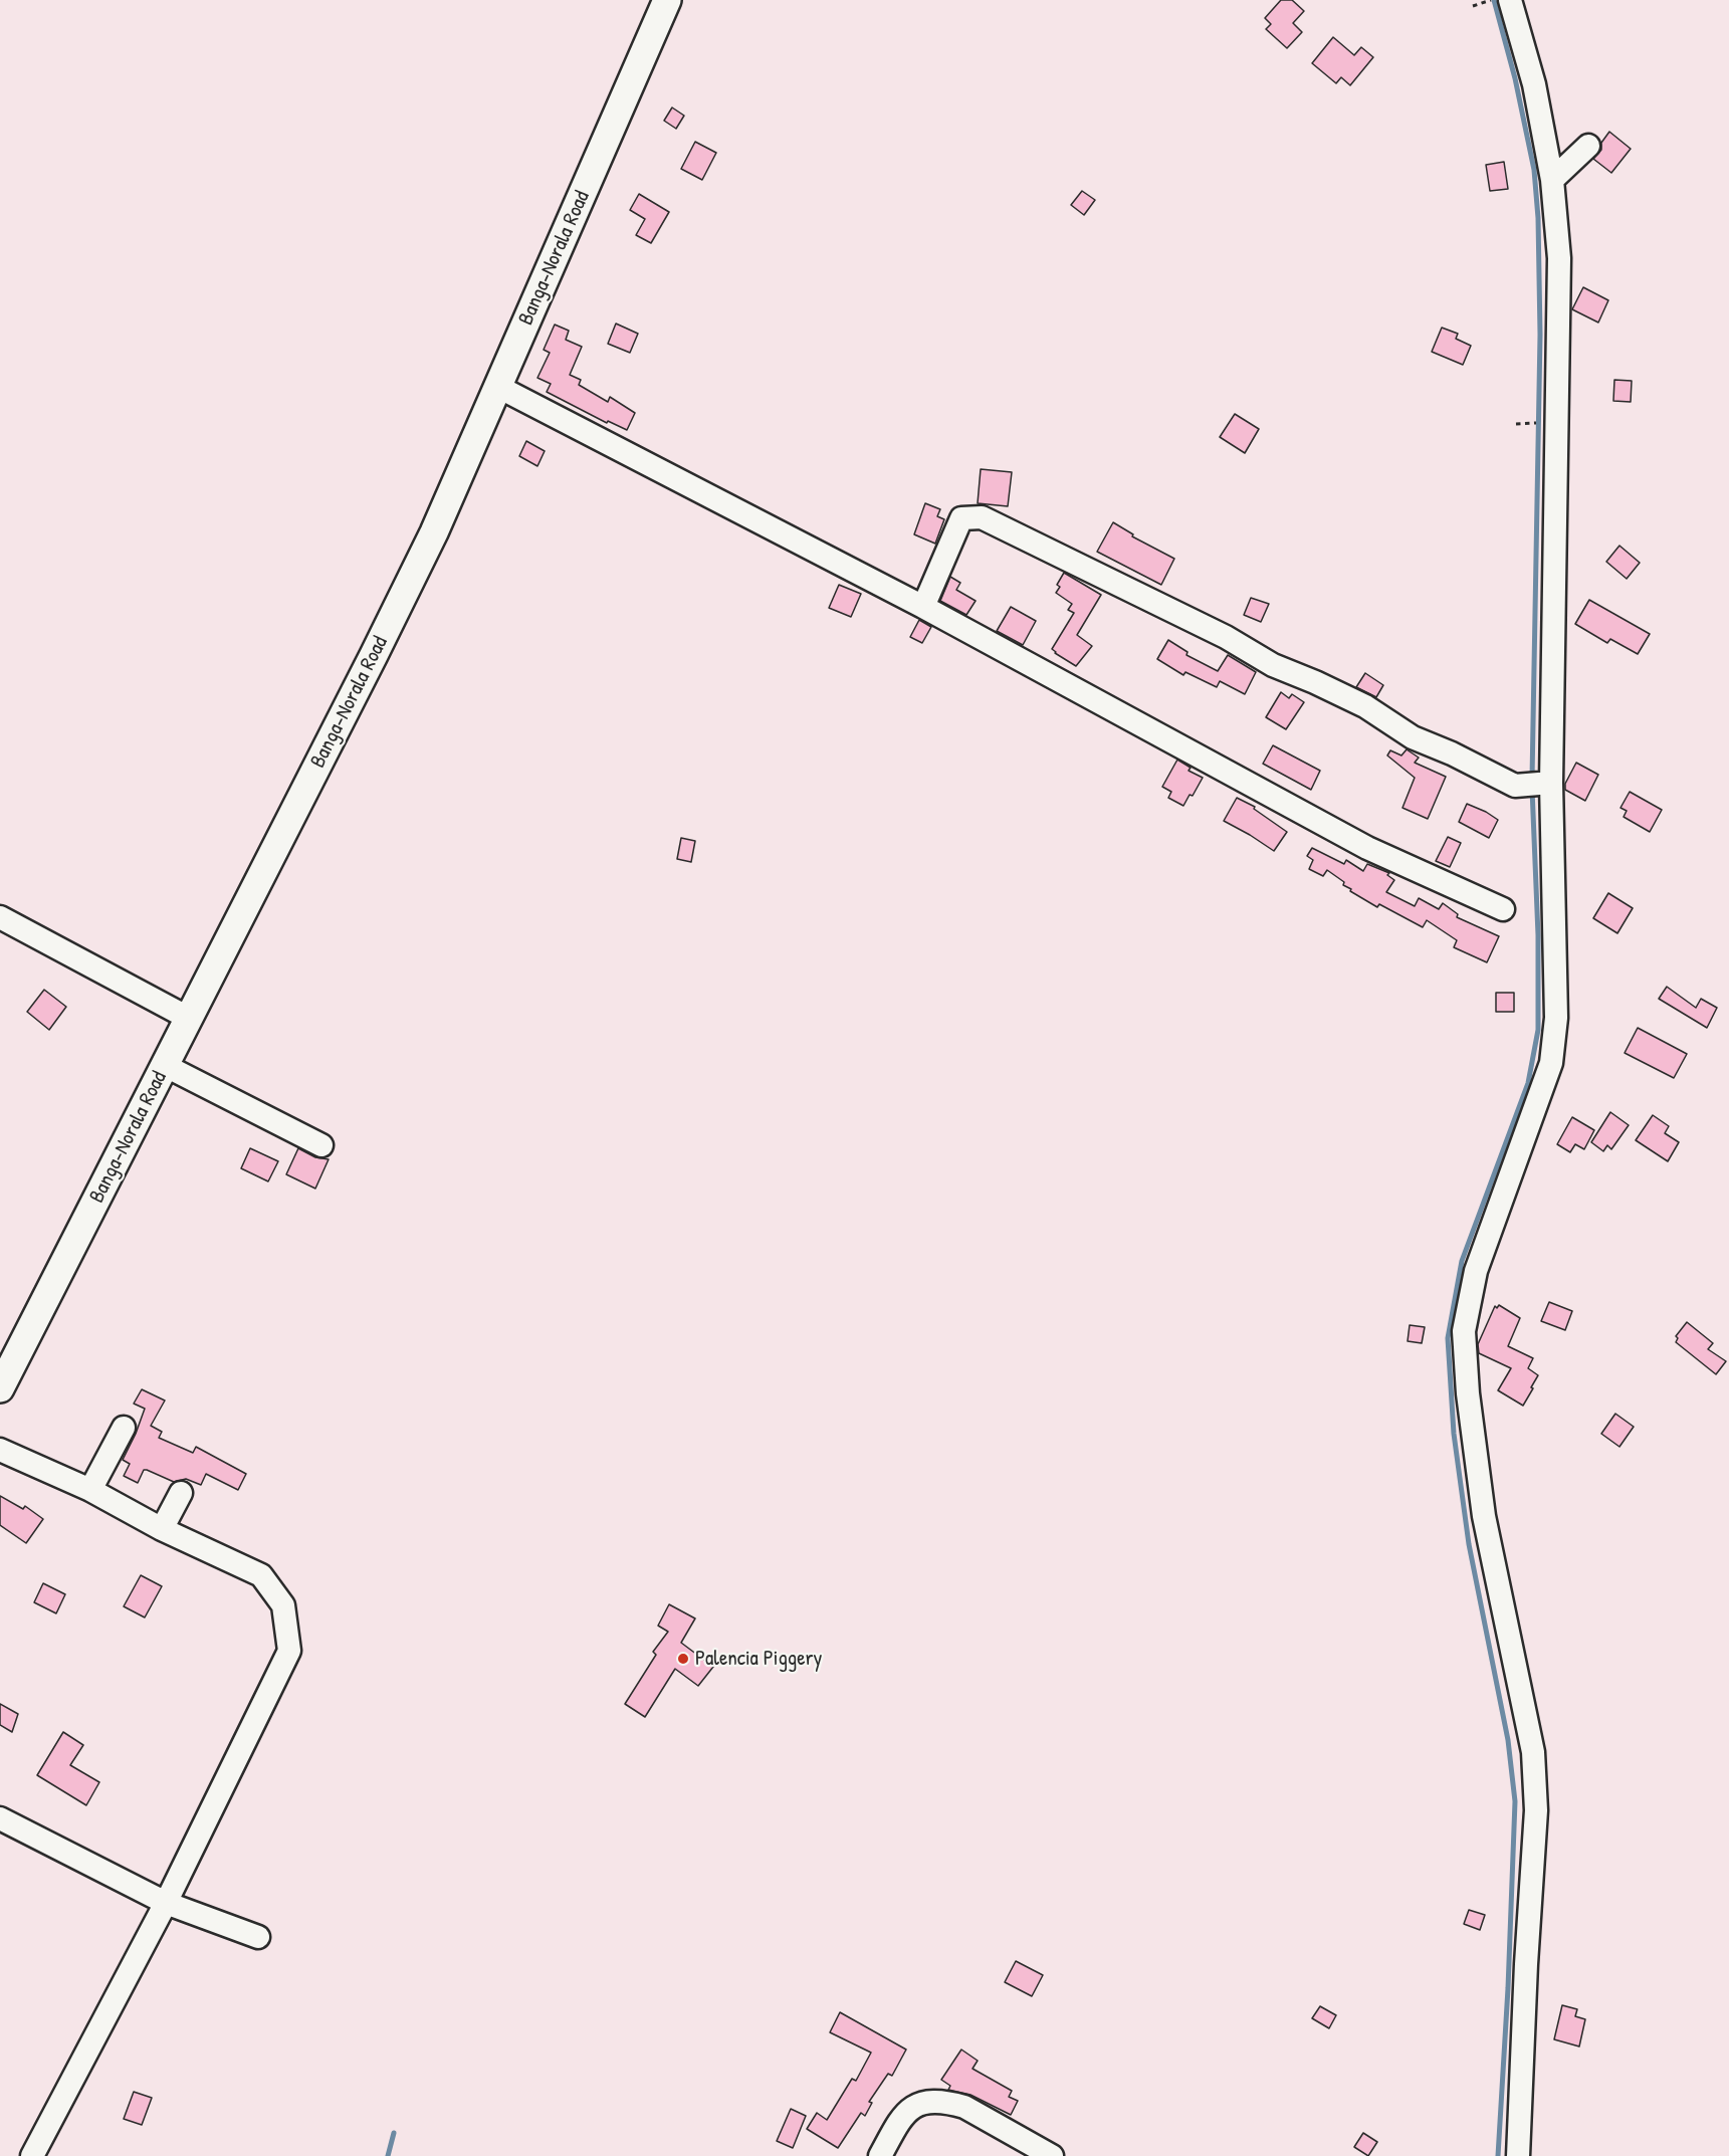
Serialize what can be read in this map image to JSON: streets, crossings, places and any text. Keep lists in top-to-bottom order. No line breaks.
{"streets":{"main road":["Banga-Norala Road"]},"places":["Palencia Piggery"]}
